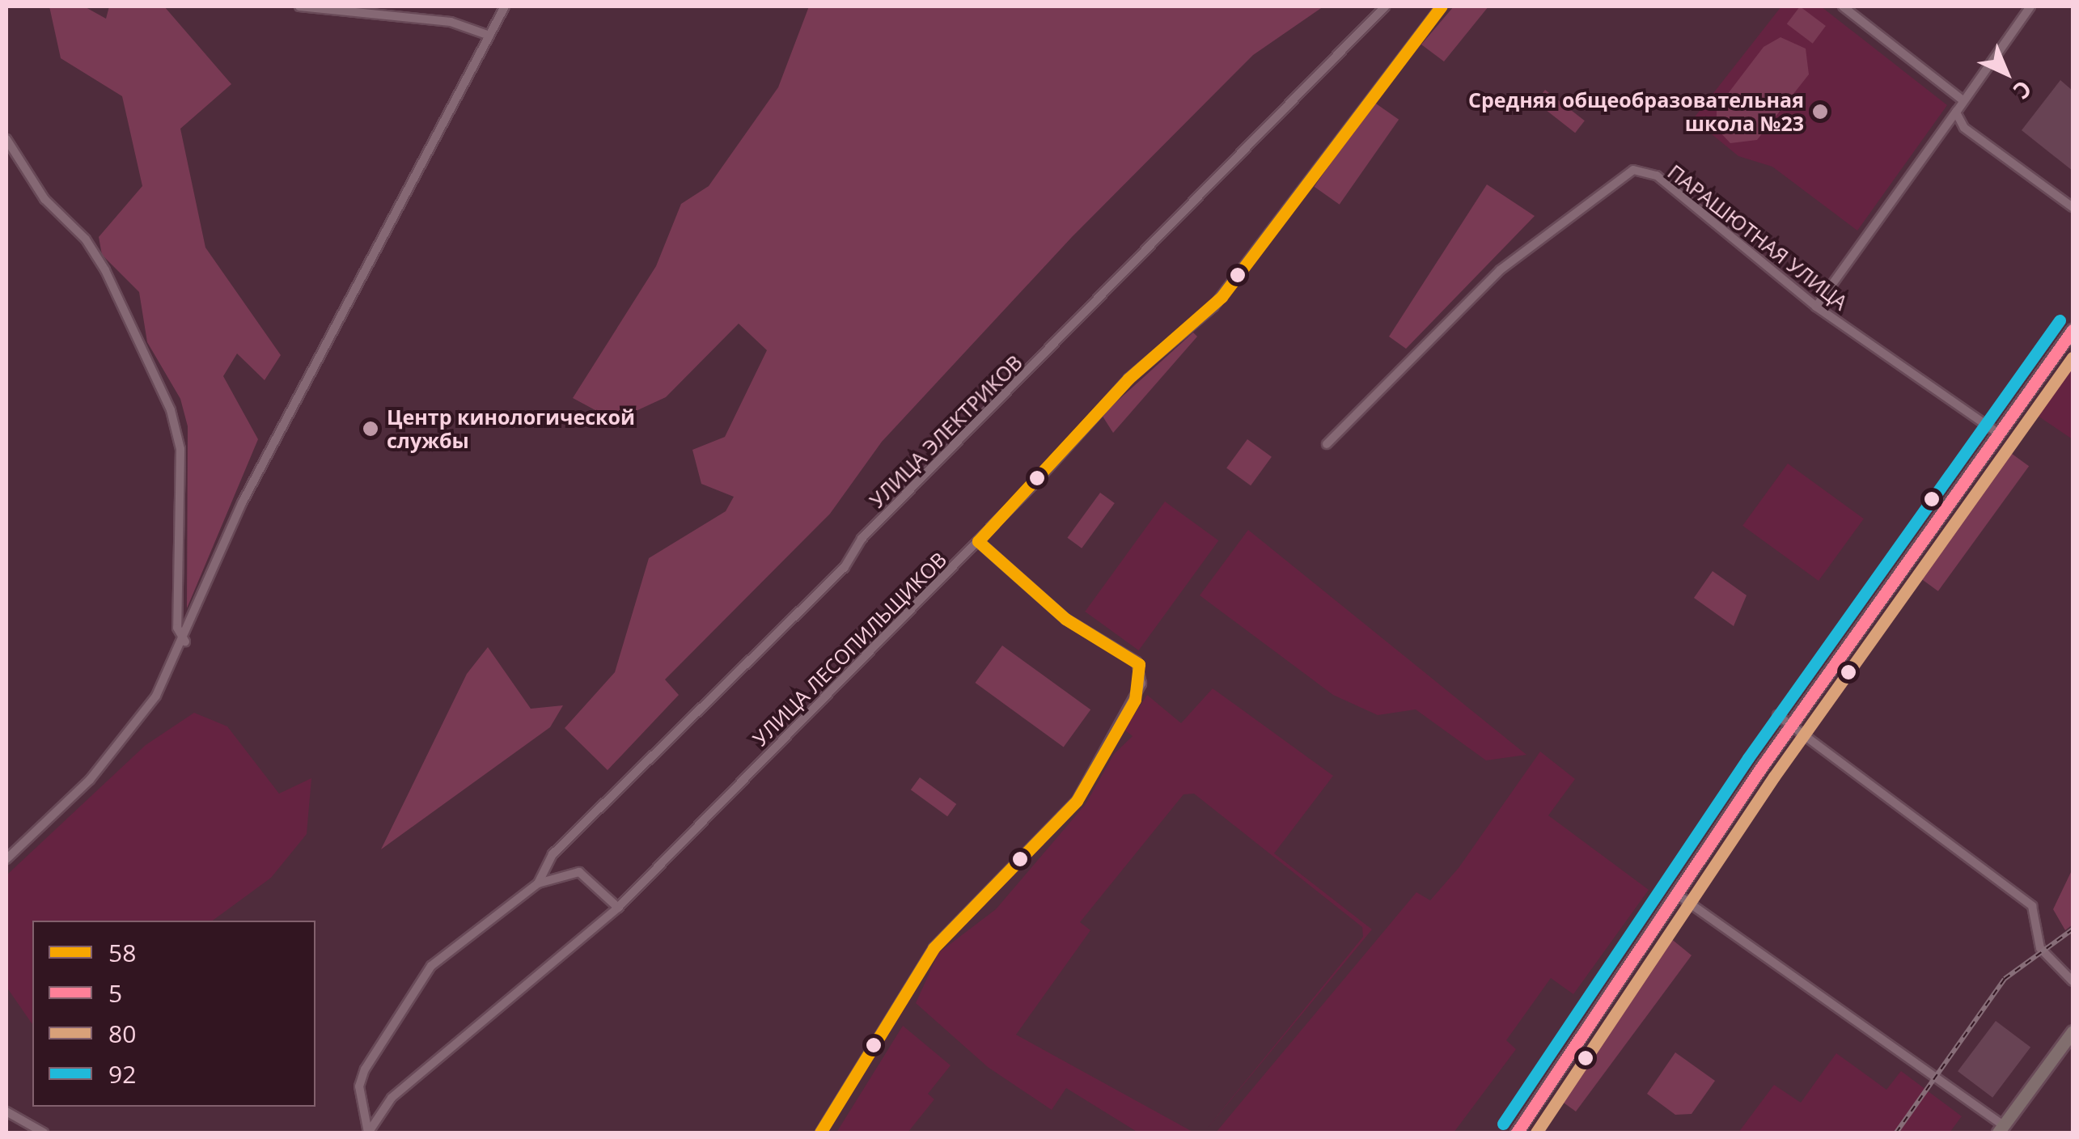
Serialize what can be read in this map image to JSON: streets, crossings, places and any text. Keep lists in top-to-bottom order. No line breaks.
{"streets":{"street":["ПАРАШЮТНАЯ УЛИЦА","УЛИЦА ЭЛЕКТРИКОВ","УЛИЦА ЛЕСОПИЛЬЩИКОВ"]},"places":["Средняя общеобразовательная школа №23","Центр кинологической службы"],"lines":["transit line 58","transit line 92","transit line 5","transit line 80"],"legend":["58","5","80","92"],"north":"bottom right"}
